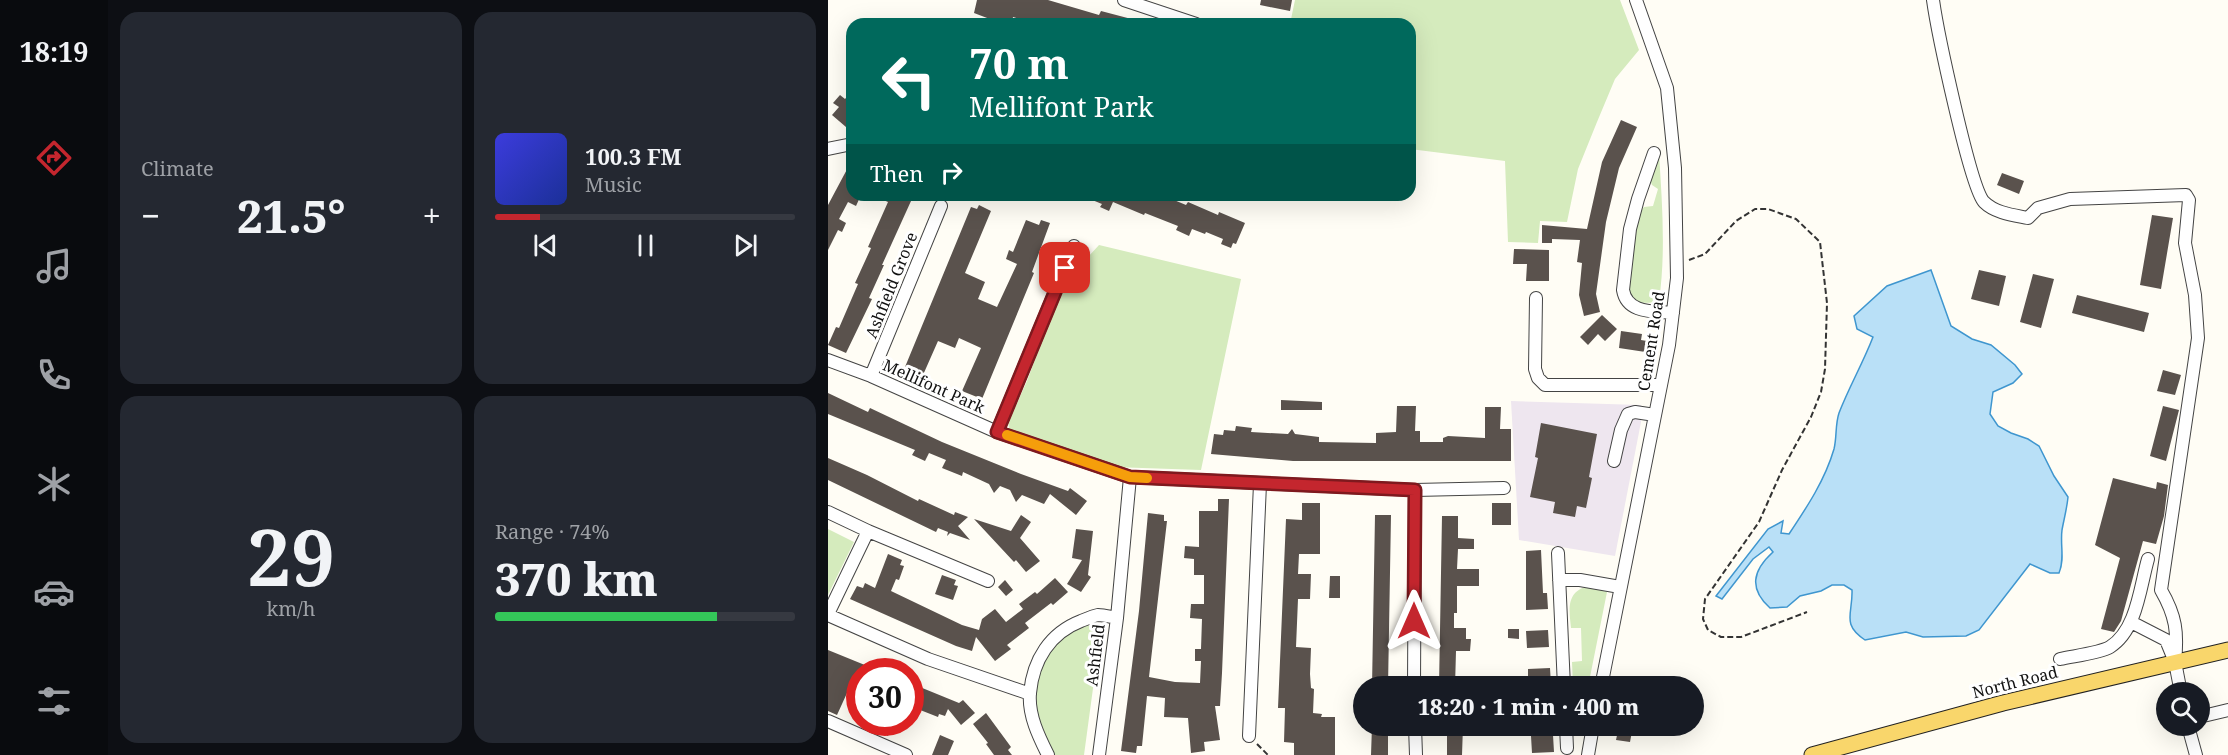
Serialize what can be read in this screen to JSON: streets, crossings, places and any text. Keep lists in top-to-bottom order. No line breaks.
{"streets":{"main road":["North Road"],"street":["Ashfield Grove","Cement Road","Mellifont Park","Ashfield"]},"crossings":[["Ashfield Grove","Mellifont Park"]],"page":{"tabs":"18:19","tile":["Climate",["29","km/h"],["Range · 74%","370 km"]],"turn":["70 m","Mellifont Park"],"song":["100.3 FM","Music"],"then":"Then","heat":["−","21.5°","+"],"limit":"30","trip":"18:20 · 1 min · 400 m"}}
